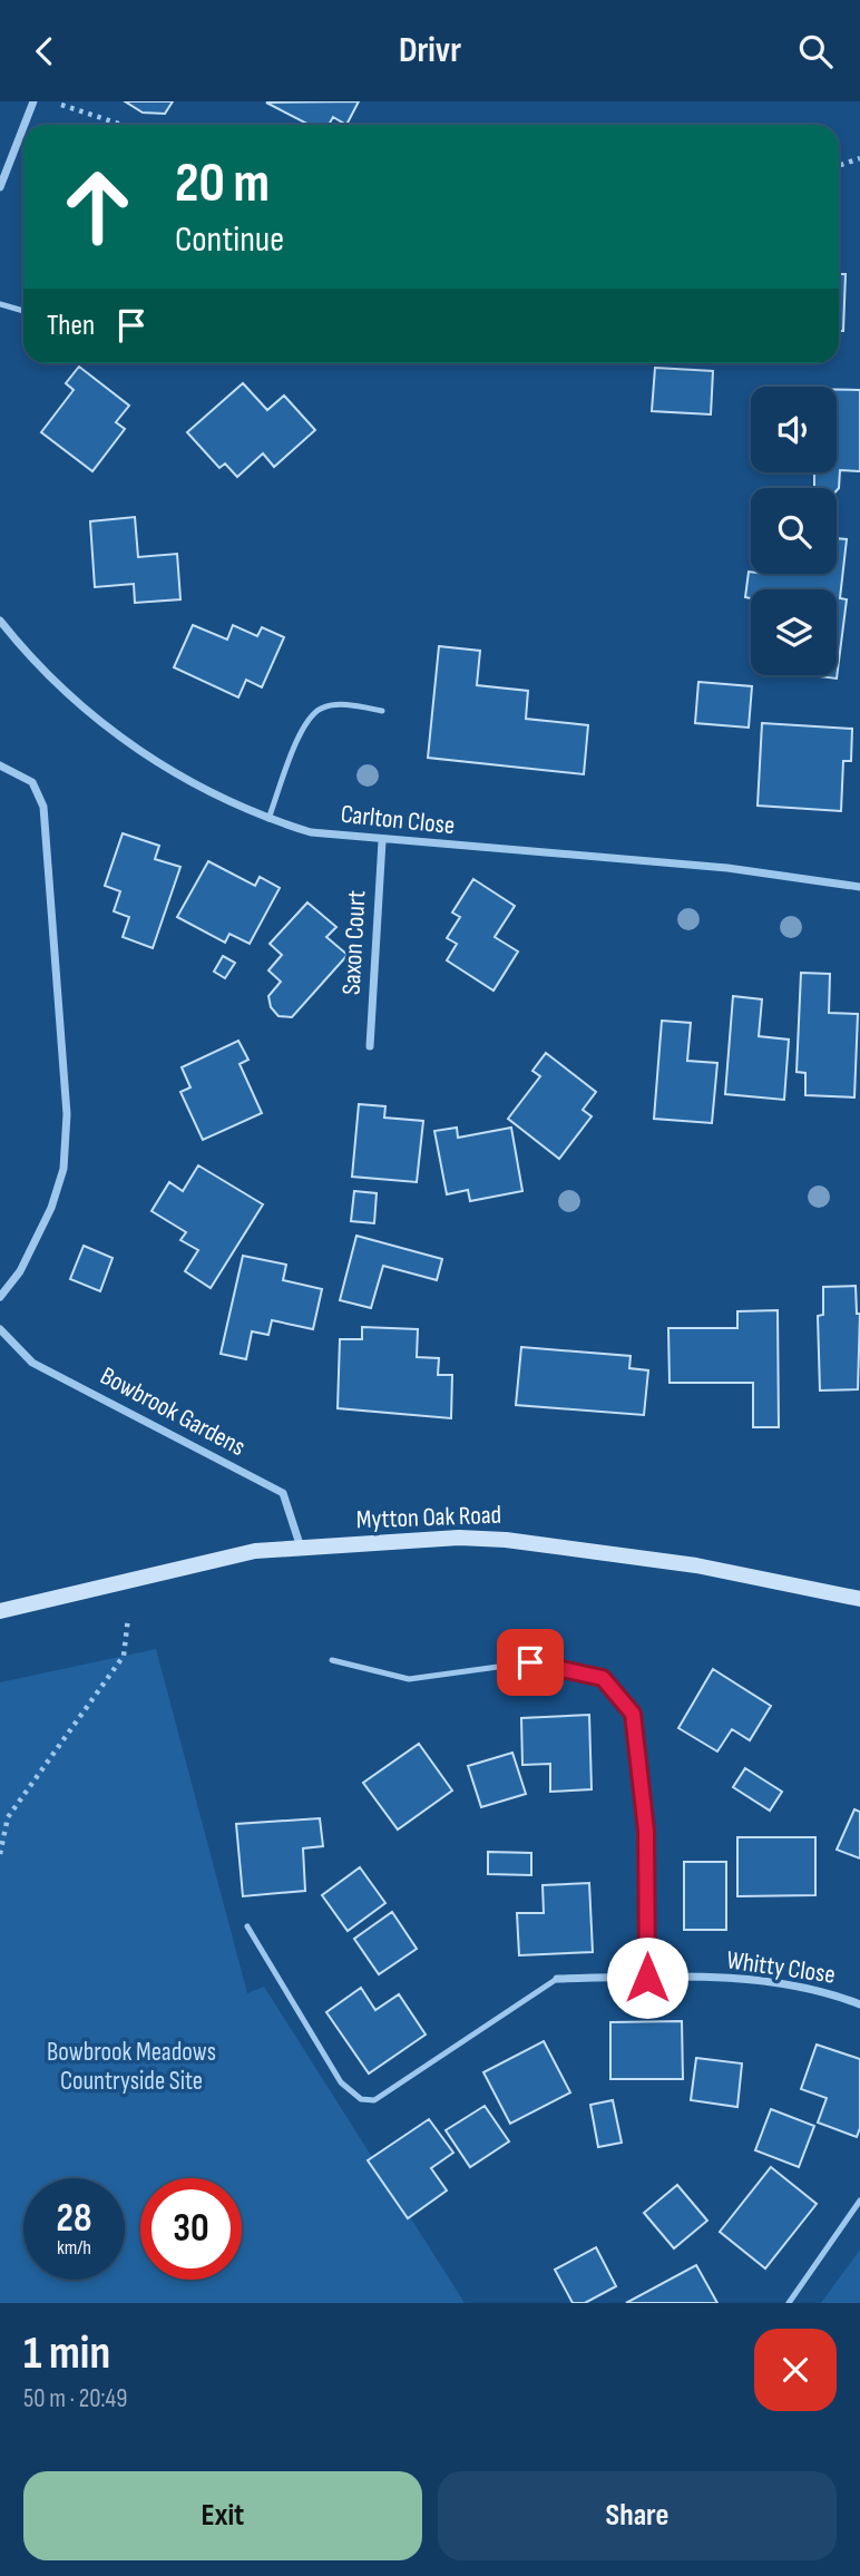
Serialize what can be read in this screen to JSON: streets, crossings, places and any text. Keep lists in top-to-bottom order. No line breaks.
{"streets":{"main road":["Mytton Oak Road"],"street":["Carlton Close","Saxon Court","Bowbrook Gardens","Whitty Close"]},"crossings":[["Carlton Close","Saxon Court"],["Bowbrook Gardens","Mytton Oak Road"]],"parks":["Bowbrook Meadows Countryside Site"],"page":{"header":"Drivr","turn":["20 m","Continue"],"then":"Then","speed":"28 km/h","limit":"30","heading":["1 min","50 m · 20:49"],"buttons":["Exit","Share"]}}
